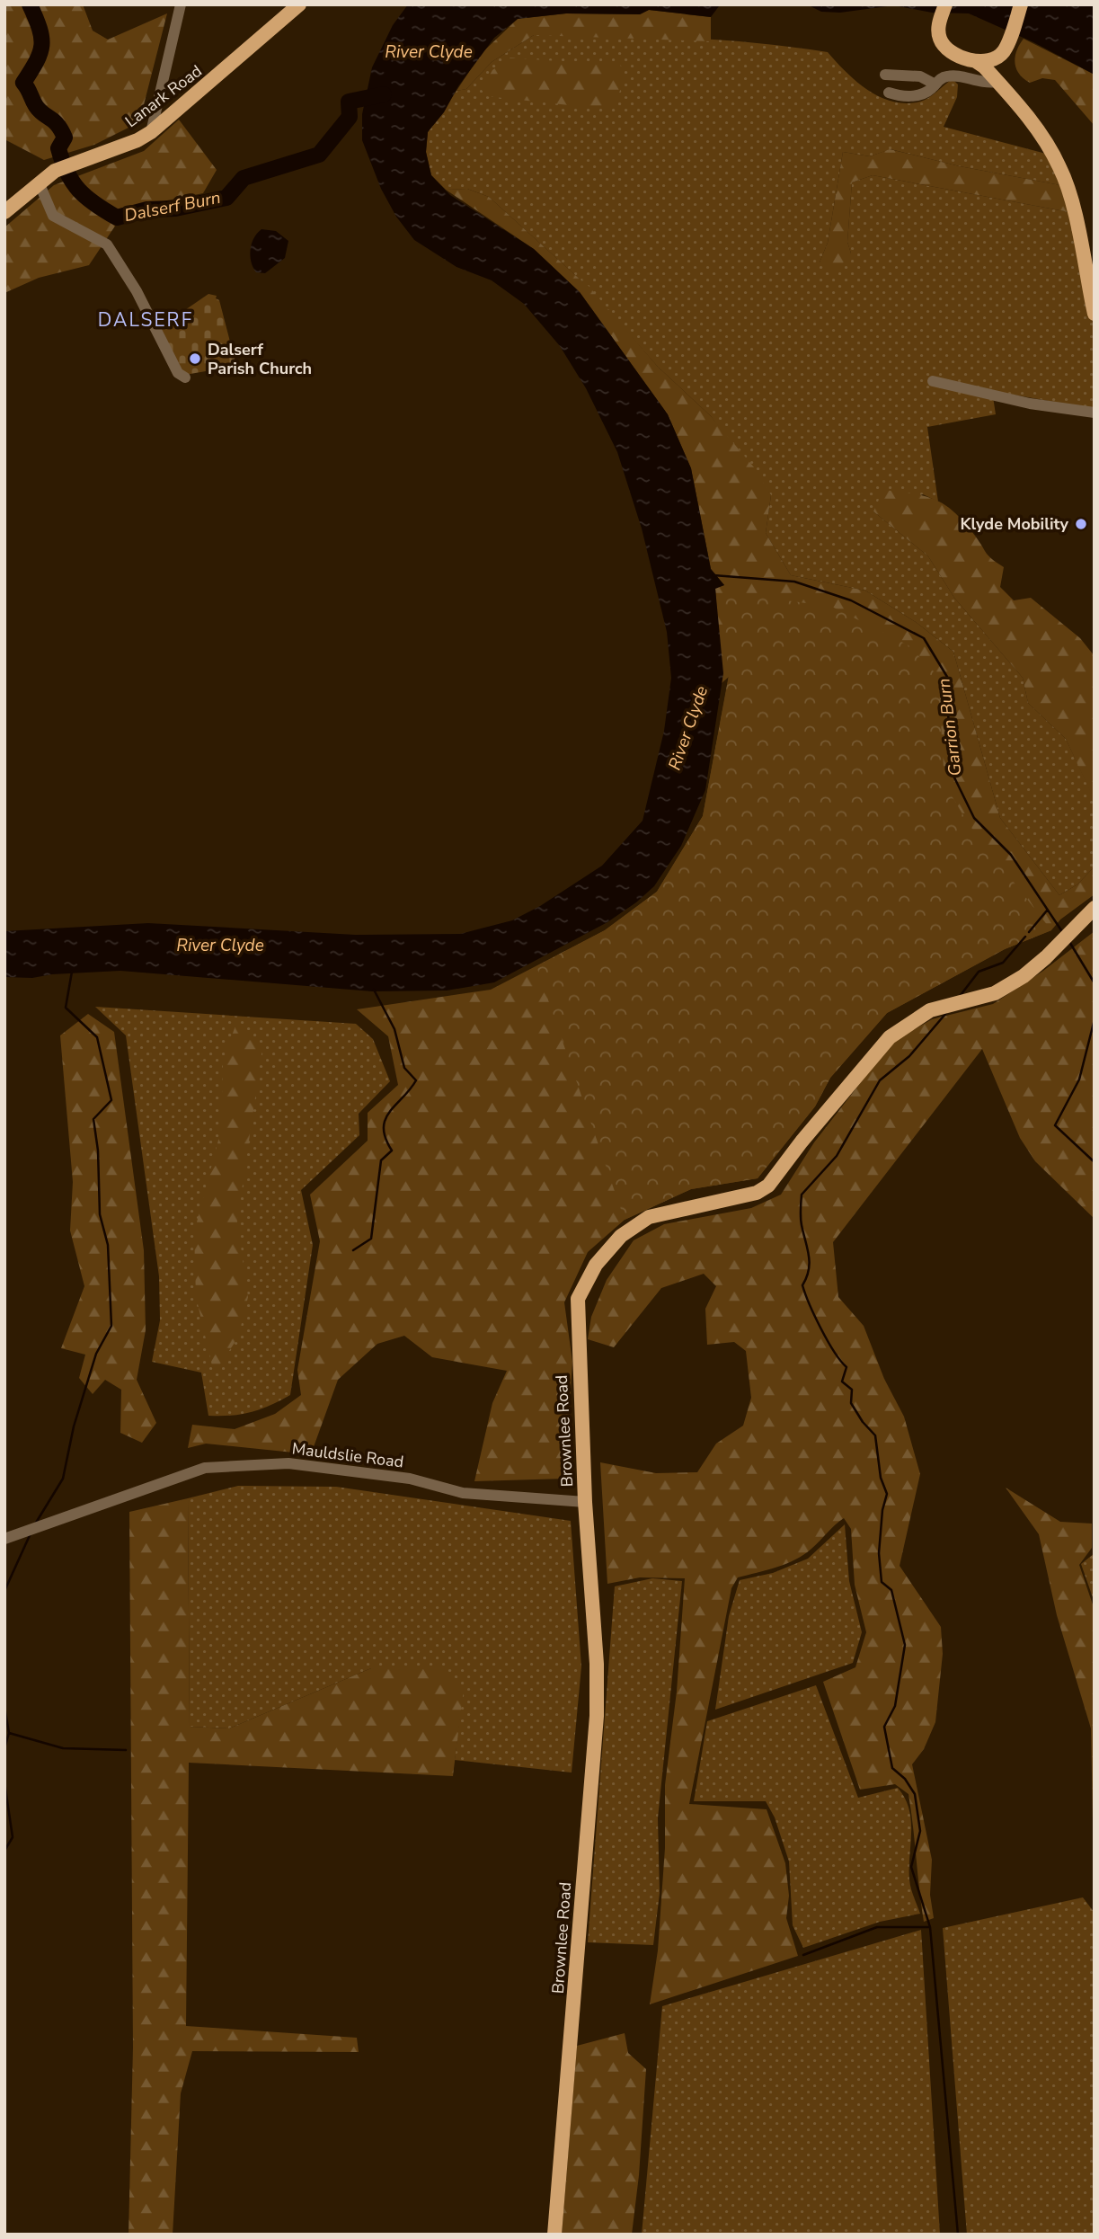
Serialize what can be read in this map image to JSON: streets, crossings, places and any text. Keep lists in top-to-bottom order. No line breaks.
{"streets":{"main road":["Lanark Road","Brownlee Road"],"street":["Mauldslie Road"]},"crossings":[["Brownlee Road","Mauldslie Road"]],"districts":["DALSERF"],"water":["River Clyde","Dalserf Burn","Garrion Burn"],"places":["Dalserf Parish Church","Klyde Mobility"]}
